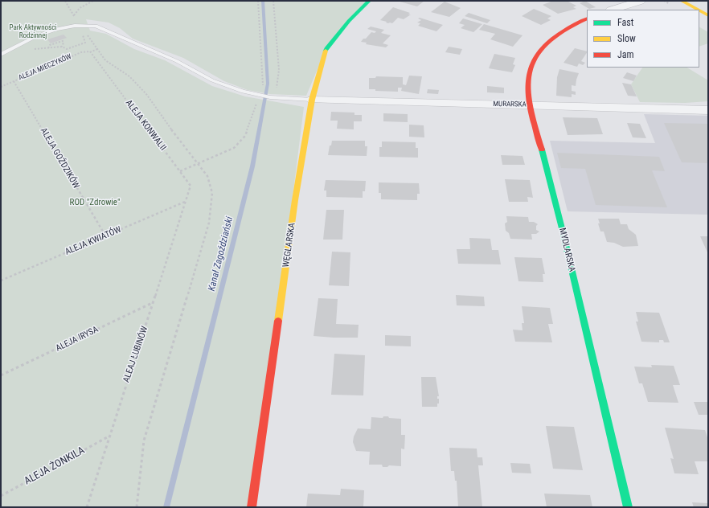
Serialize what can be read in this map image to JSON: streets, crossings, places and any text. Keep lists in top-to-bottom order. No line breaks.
{"streets":{"street":["MURARSKA","WĘGLARSKA","MYDLARSKA"],"path":["ALEJA MIECZYKÓW","ALEJA KONWALII","ALEJA GOŹDZIKÓW","ALEJA KWIATÓW","ALEJA IRYSA","ALEAJ ŁUBINÓW","ALEJA ŻONKILA"]},"crossings":[["ALEJA MIECZYKÓW","ALEJA KONWALII"],["ALEJA MIECZYKÓW","ALEJA GOŹDZIKÓW"],["MURARSKA","WĘGLARSKA"],["MURARSKA","MYDLARSKA"],["ALEJA KONWALII","ALEJA KWIATÓW"],["ALEJA KONWALII","ALEAJ ŁUBINÓW"],["ALEJA GOŹDZIKÓW","ALEJA KWIATÓW"],["ALEJA KWIATÓW","ALEAJ ŁUBINÓW"],["ALEJA IRYSA","ALEAJ ŁUBINÓW"],["ALEAJ ŁUBINÓW","ALEJA ŻONKILA"]],"water":["Kanał Zagoździański"],"parks":["Park Aktywności Rodzinnej","ROD \"Zdrowie\""],"legend":["Fast","Slow","Jam"]}
